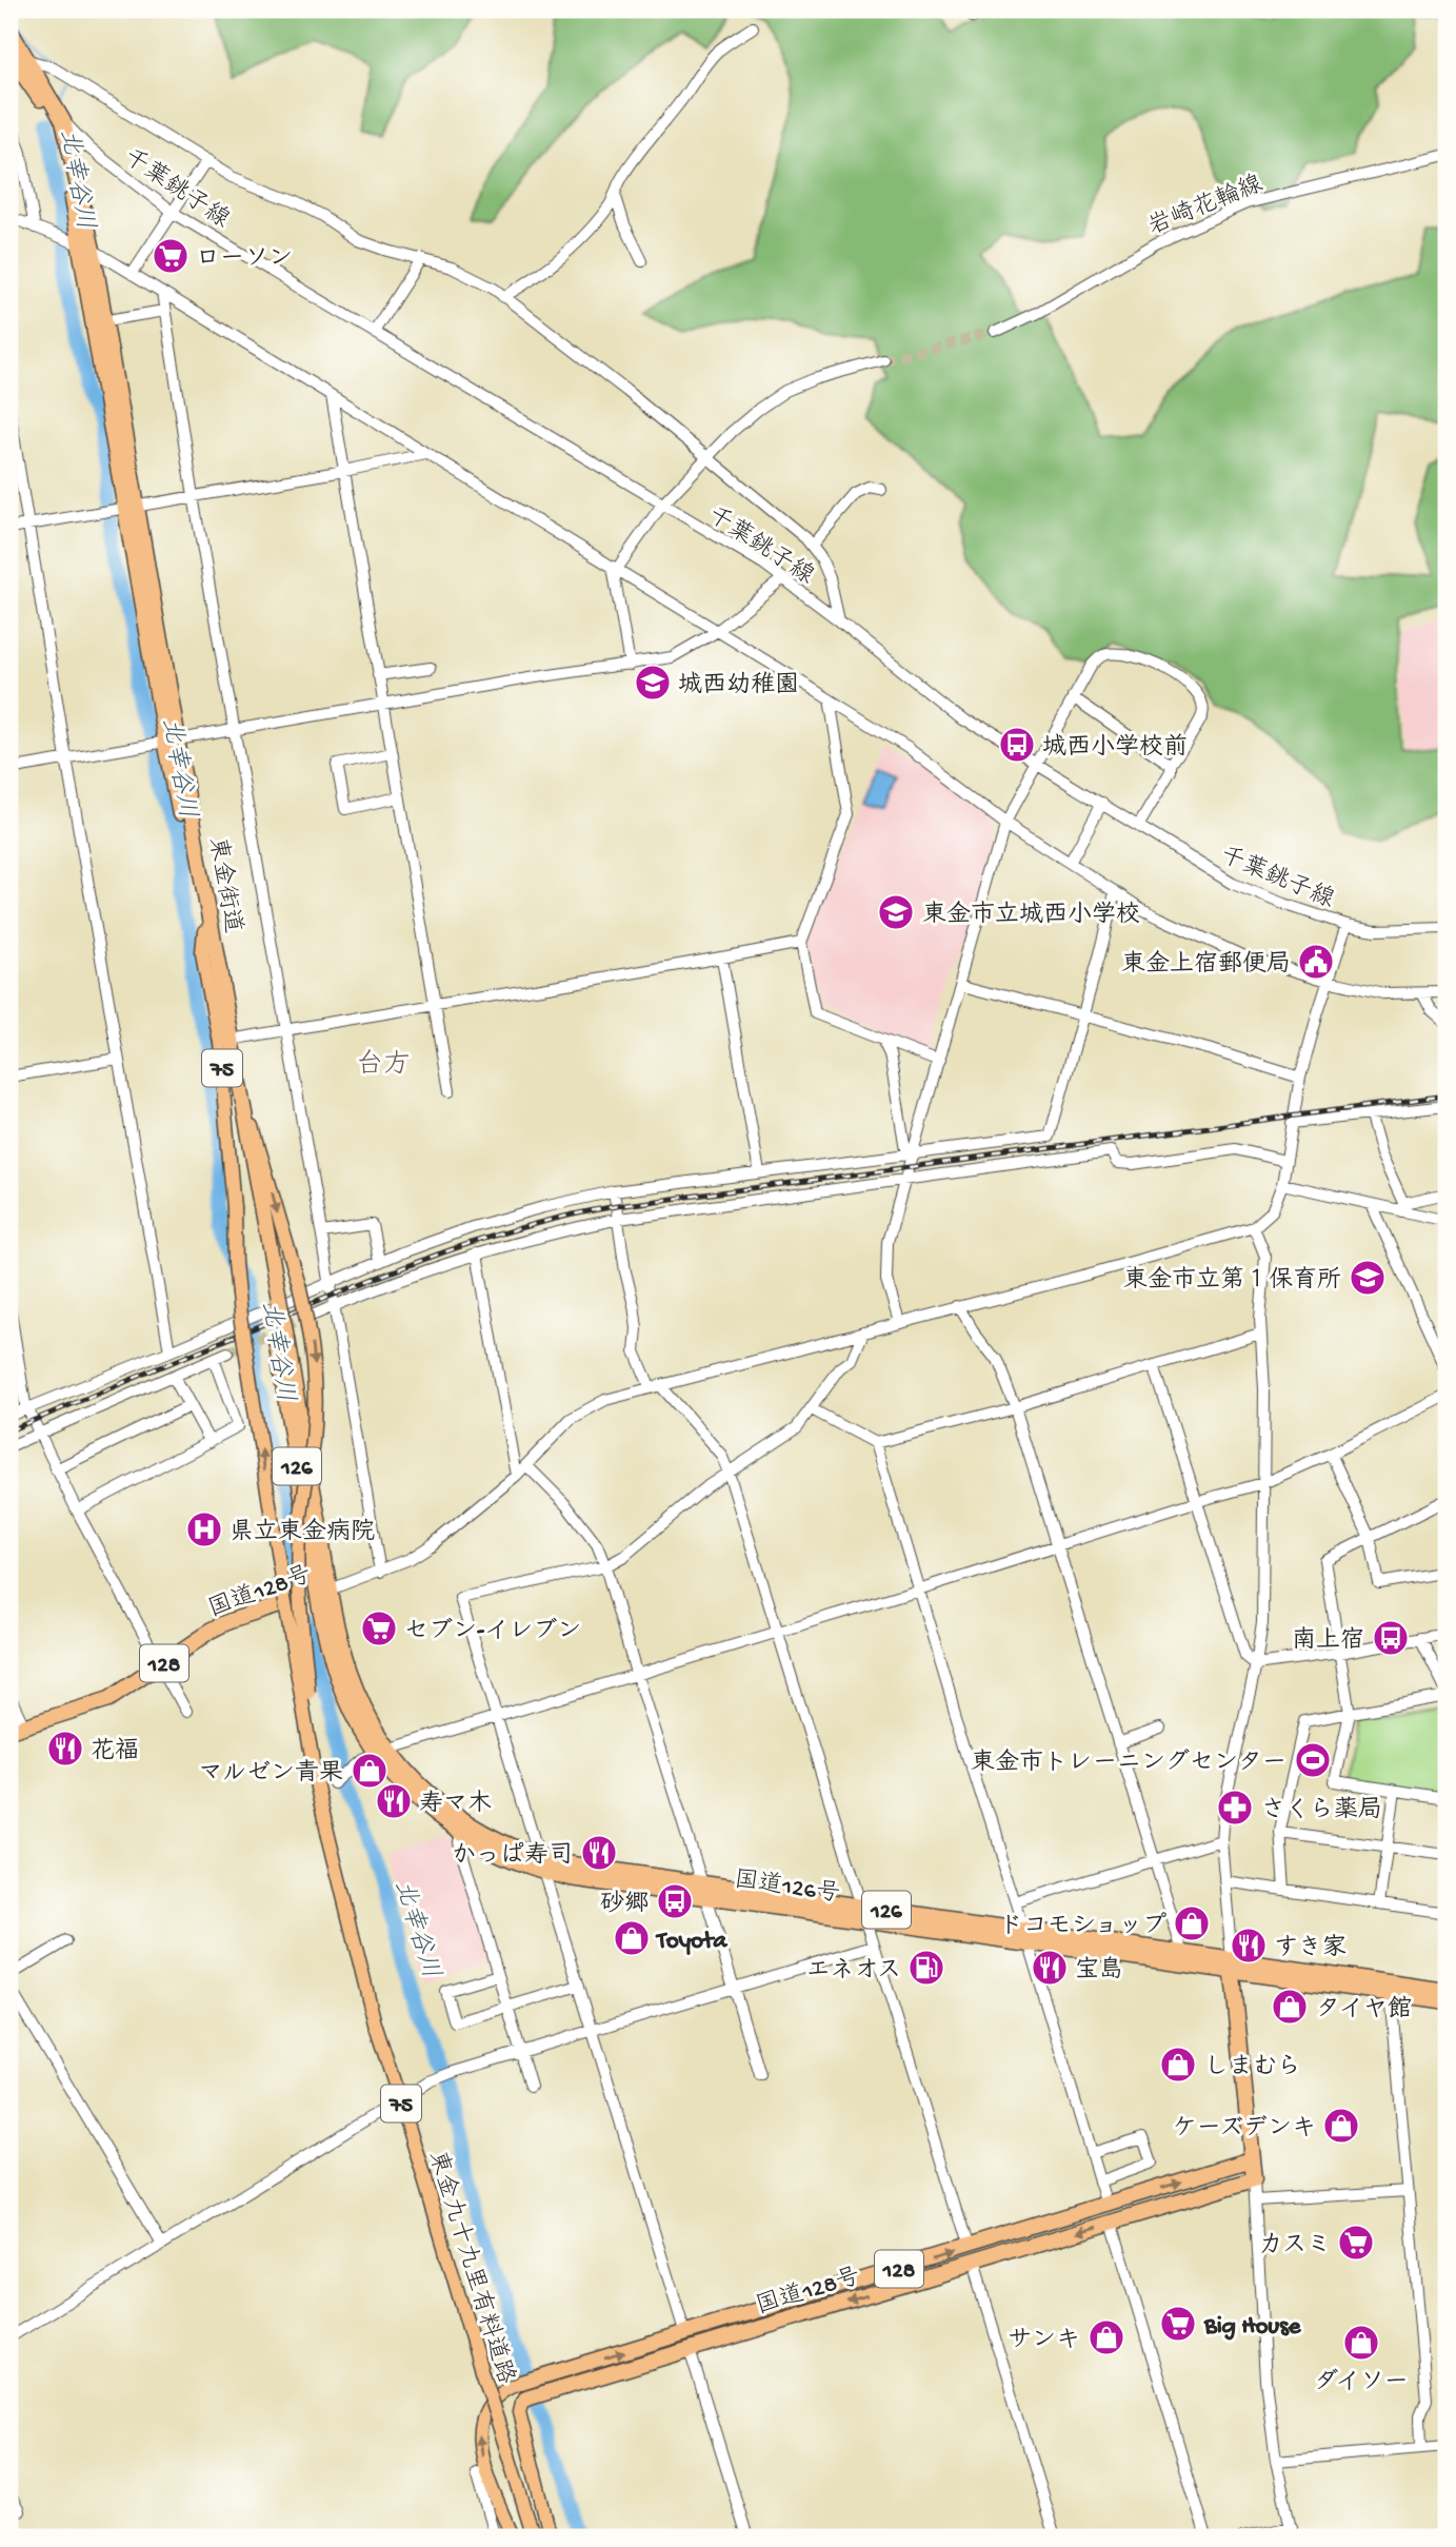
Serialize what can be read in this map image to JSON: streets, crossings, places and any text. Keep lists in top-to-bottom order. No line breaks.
{"streets":{"highway":["東金街道","126","国道128号","128","国道126号"],"main road":["75","東金九十九里有料道路"],"street":["千葉銚子線","岩崎花輪線"]},"crossings":[["千葉銚子線","東金街道"],["東金街道","国道128号"],["東金街道","国道126号"],["東金街道","東金九十九里有料道路"],["国道128号","国道126号"]],"districts":["台方"],"water":["北幸谷川"],"places":{"supermarket":["ローソン","セブン-イレブン","カスミ","Big House"],"school or university":["城西幼稚園","東金市立城西小学校","東金市立第１保育所"],"bus stop":["城西小学校前","南上宿","砂郷"],"public building":["東金上宿郵便局"],"hospital":["県立東金病院"],"restaurant":["花福","寿マ木","かっぱ寿司","すき家","宝島"],"sports":["東金市トレーニングセンター"],"shop":["マルゼン青果","ドコモショップ","Toyota","タイヤ館","しまむら","ケーズデンキ","サンキ","ダイソー"],"pharmacy":["さくら薬局"],"fuel station":["エネオス"]}}
